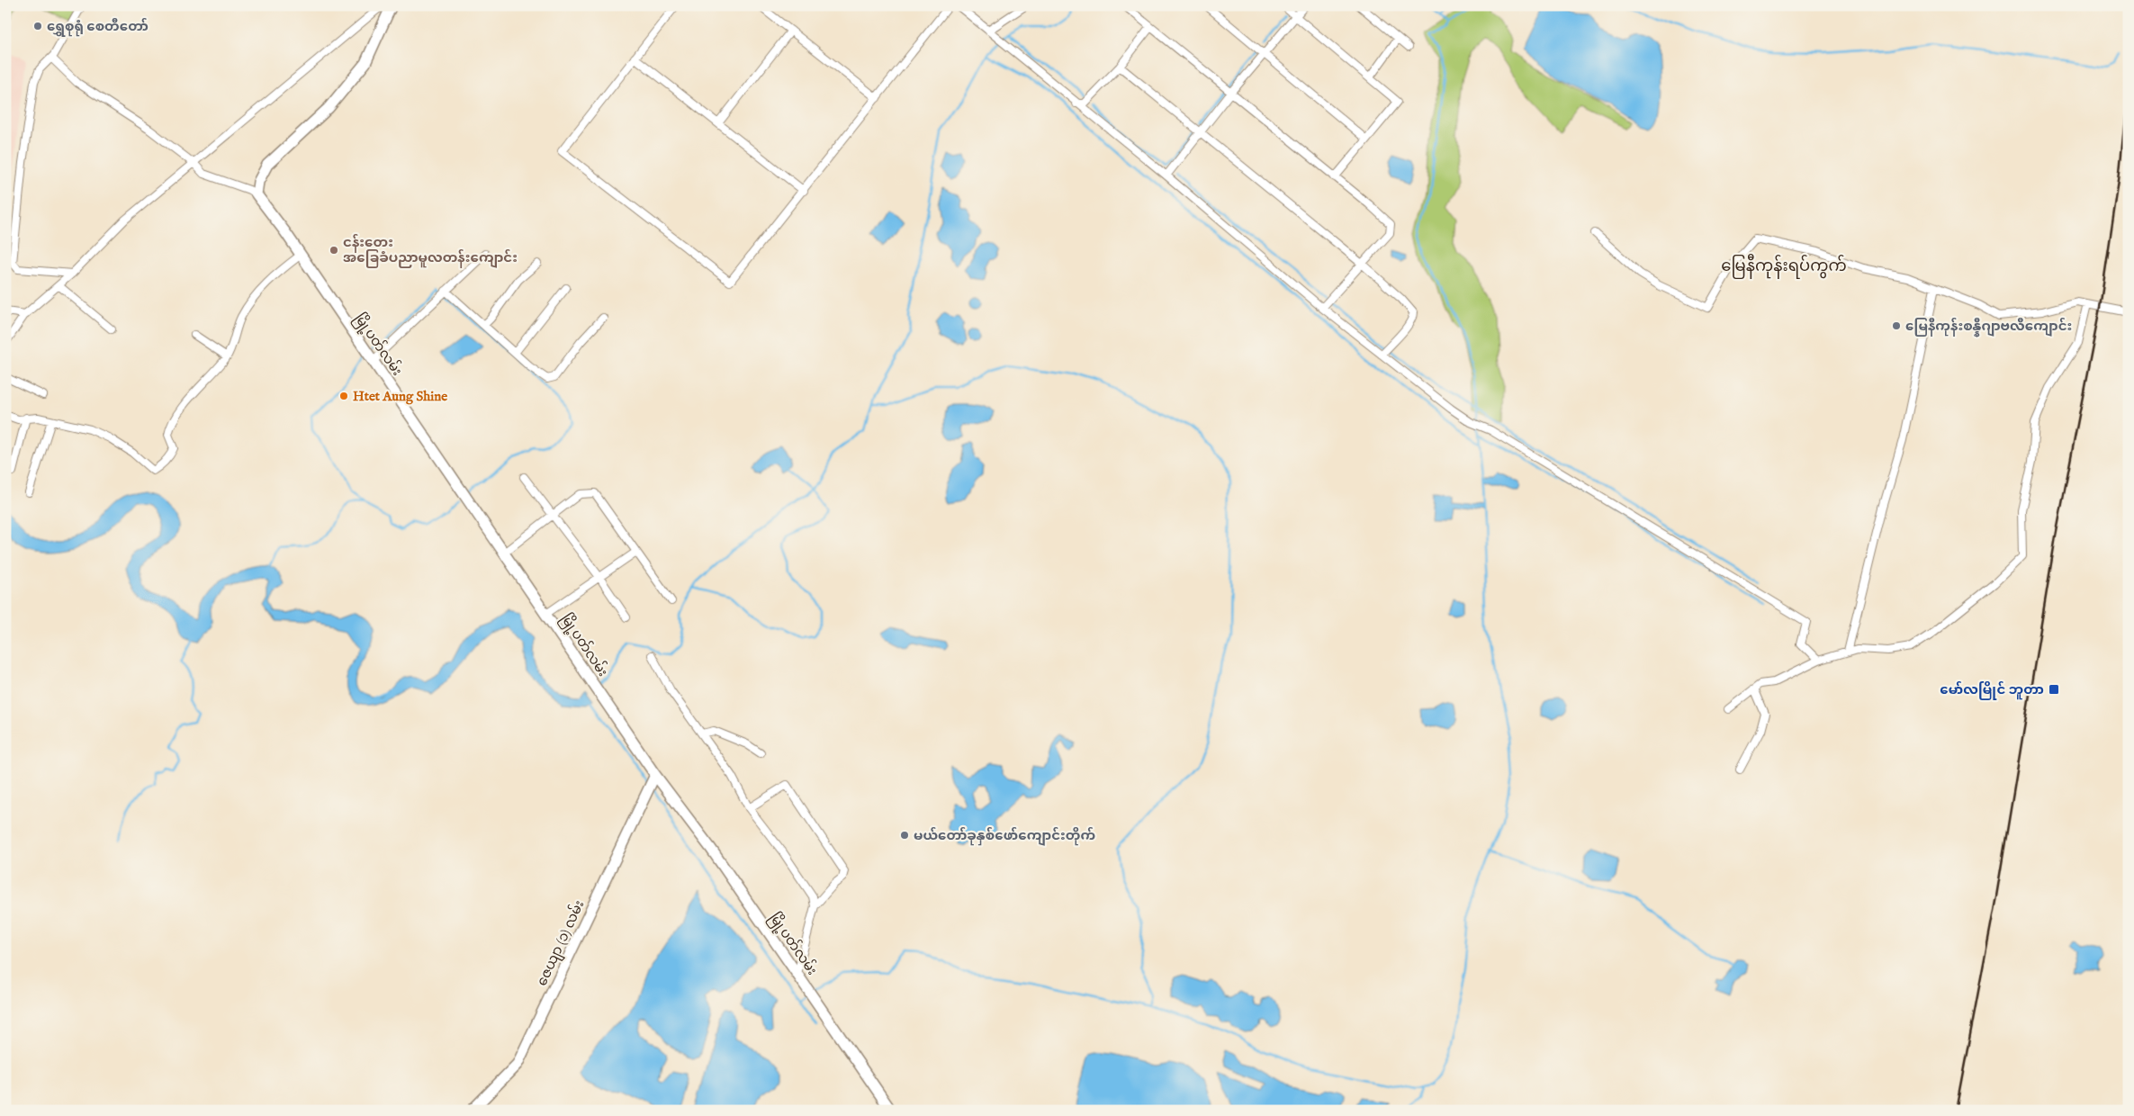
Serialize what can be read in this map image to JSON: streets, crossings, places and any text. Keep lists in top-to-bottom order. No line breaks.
{"streets":{"main road":["မြို့ပတ်လမ်း","ဇေယျာ (၁) လမ်း"]},"crossings":[["မြို့ပတ်လမ်း","ဇေယျာ (၁) လမ်း"]],"districts":["မြေနီကုန်းရပ်ကွက်"],"places":{"other":["ရွှေစုရုံ စေတီတော်","ငန်းတေး အခြေခံပညာမူလတန်းကျောင်း","မြေနီကုန်းစန္နီဂျာဗလီကျောင်း","Htet Aung Shine","မယ်တော်ခုနှစ်ဖော်ကျောင်းတိုက်"],"transit":["မော်လမြိုင် ဘူတာ"]}}
